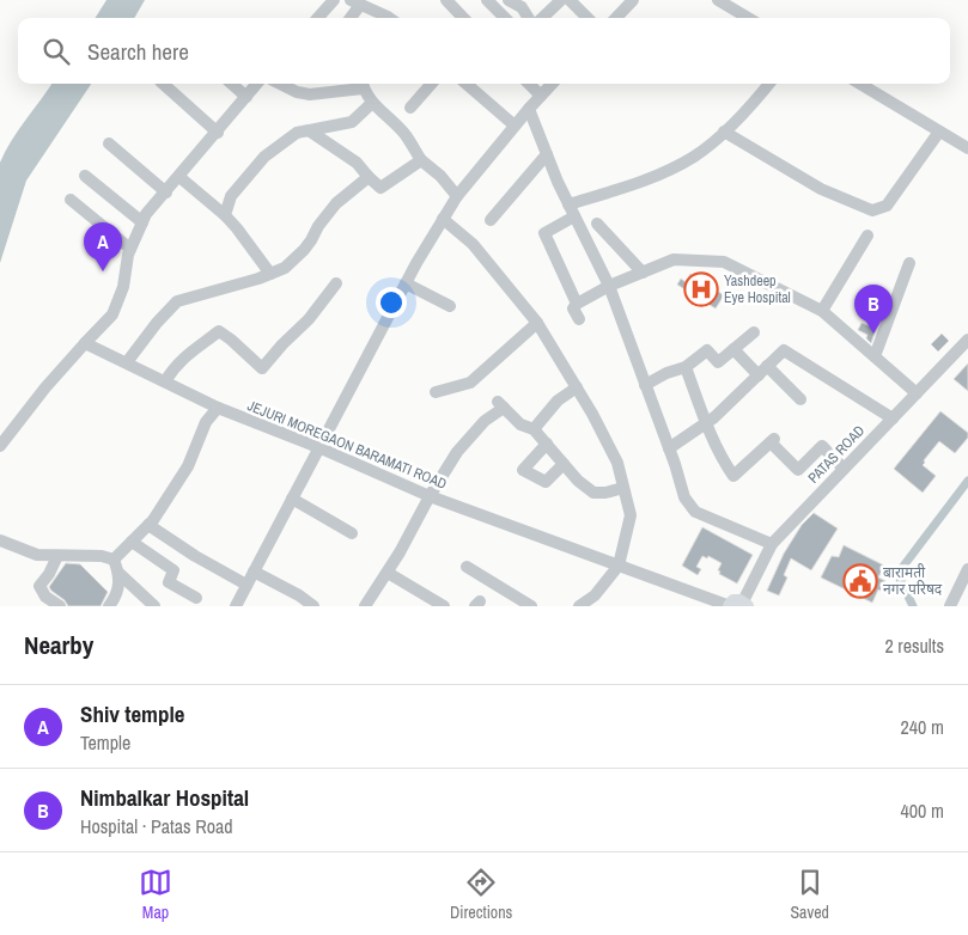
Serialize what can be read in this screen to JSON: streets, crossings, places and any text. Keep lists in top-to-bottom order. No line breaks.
{"streets":{"street":["JEJURI MOREGAON BARAMATI ROAD","PATAS ROAD"]},"crossings":[["JEJURI MOREGAON BARAMATI ROAD","PATAS ROAD"]],"places":{"hospital":["Yashdeep Eye Hospital"],"public building":["बारामती नगर परिषद"]},"page":{"search":"Search here","pins":["A","B"],"heading":["Nearby","2 results"],"list":[{"mark":"A","name":"Shiv temple","note":"Temple","value":"240 m"},{"mark":"B","name":"Nimbalkar Hospital","note":"Hospital · Patas Road","value":"400 m"}],"nav":["Map","Directions","Saved"]}}
